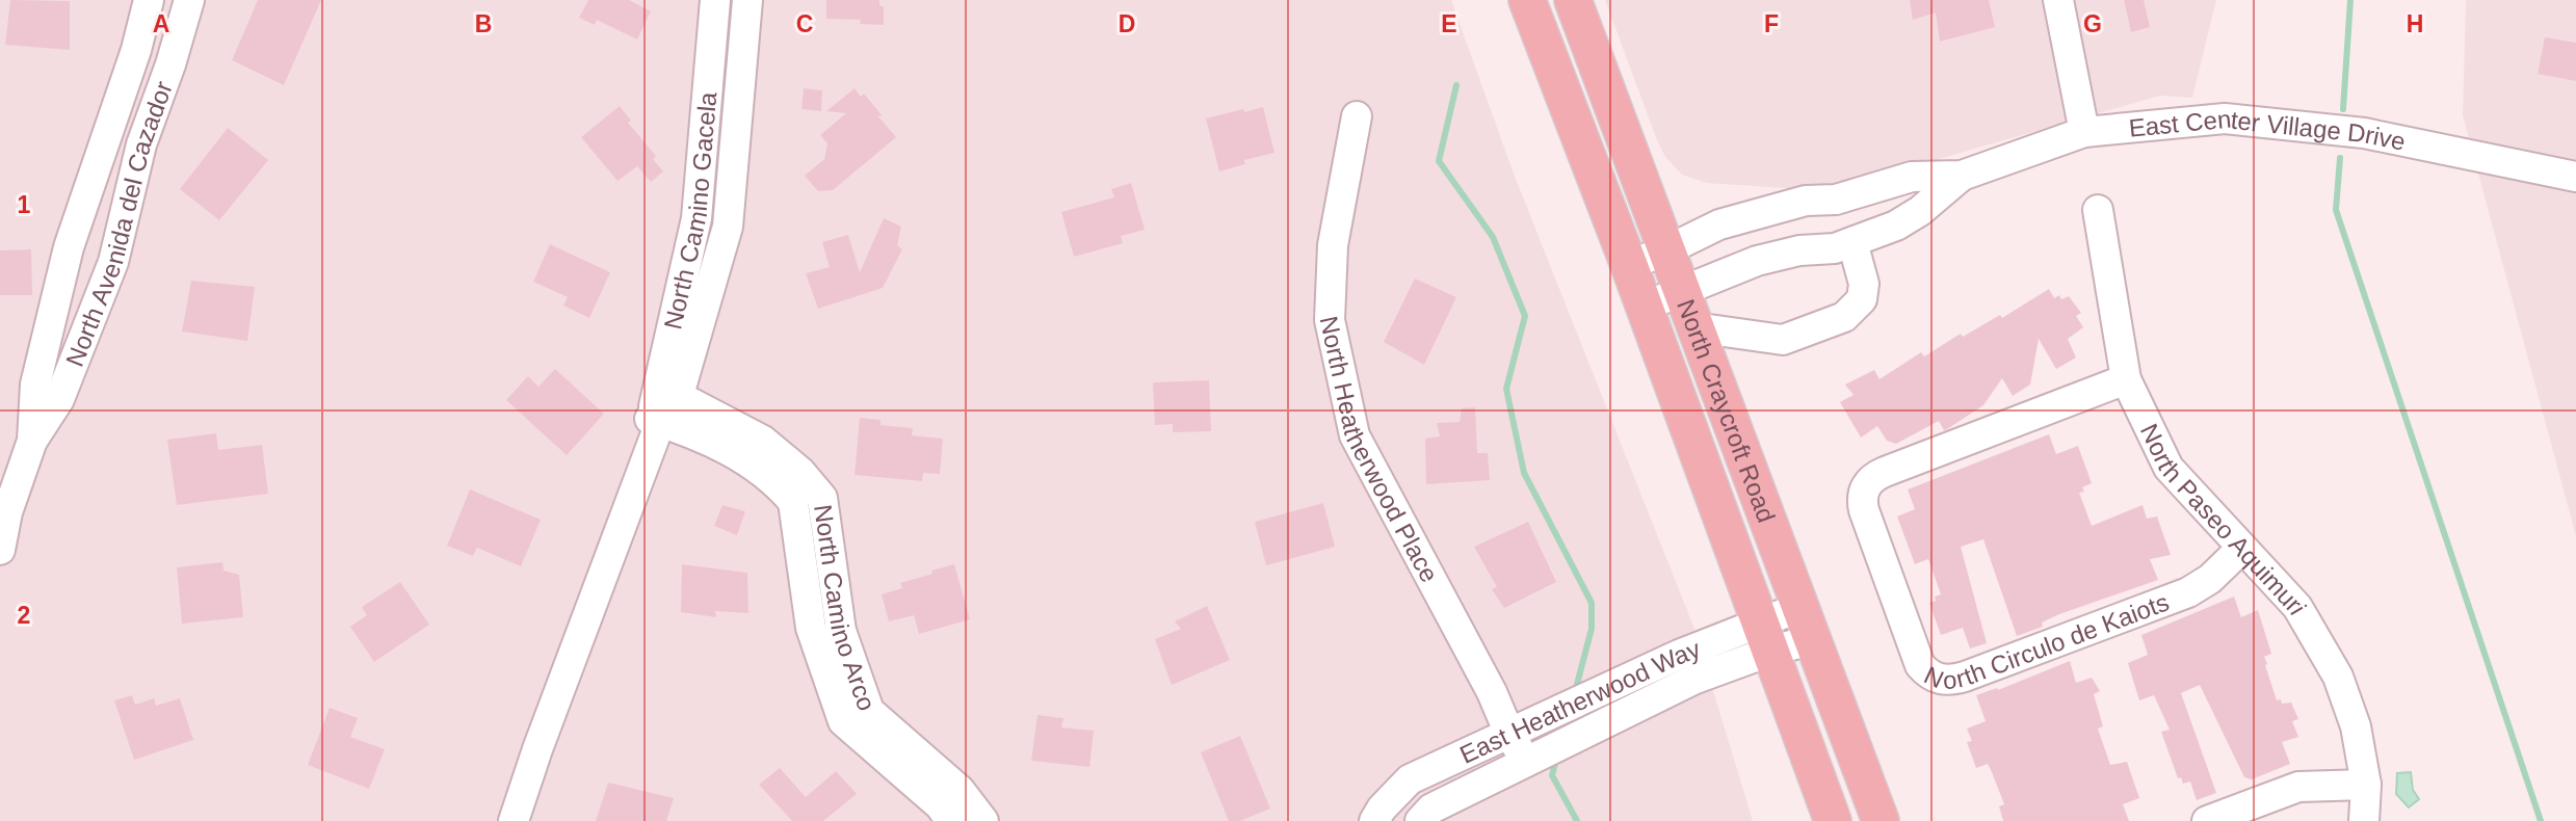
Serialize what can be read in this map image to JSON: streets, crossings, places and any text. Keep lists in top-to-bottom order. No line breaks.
{"streets":{"main road":["North Craycroft Road"],"street":["East Center Village Drive","North Camino Gacela","North Avenida del Cazador","North Heatherwood Place","North Paseo Aquimuri","North Camino Arco","North Circulo de Kaiots","East Heatherwood Way"]},"crossings":[["East Center Village Drive","North Craycroft Road"],["North Camino Gacela","North Camino Arco"],["North Craycroft Road","East Heatherwood Way"],["North Heatherwood Place","East Heatherwood Way"],["North Paseo Aquimuri","North Circulo de Kaiots"]],"grid":{"columns":["A","B","C","D","E","F","G","H"],"rows":["1","2"]}}
